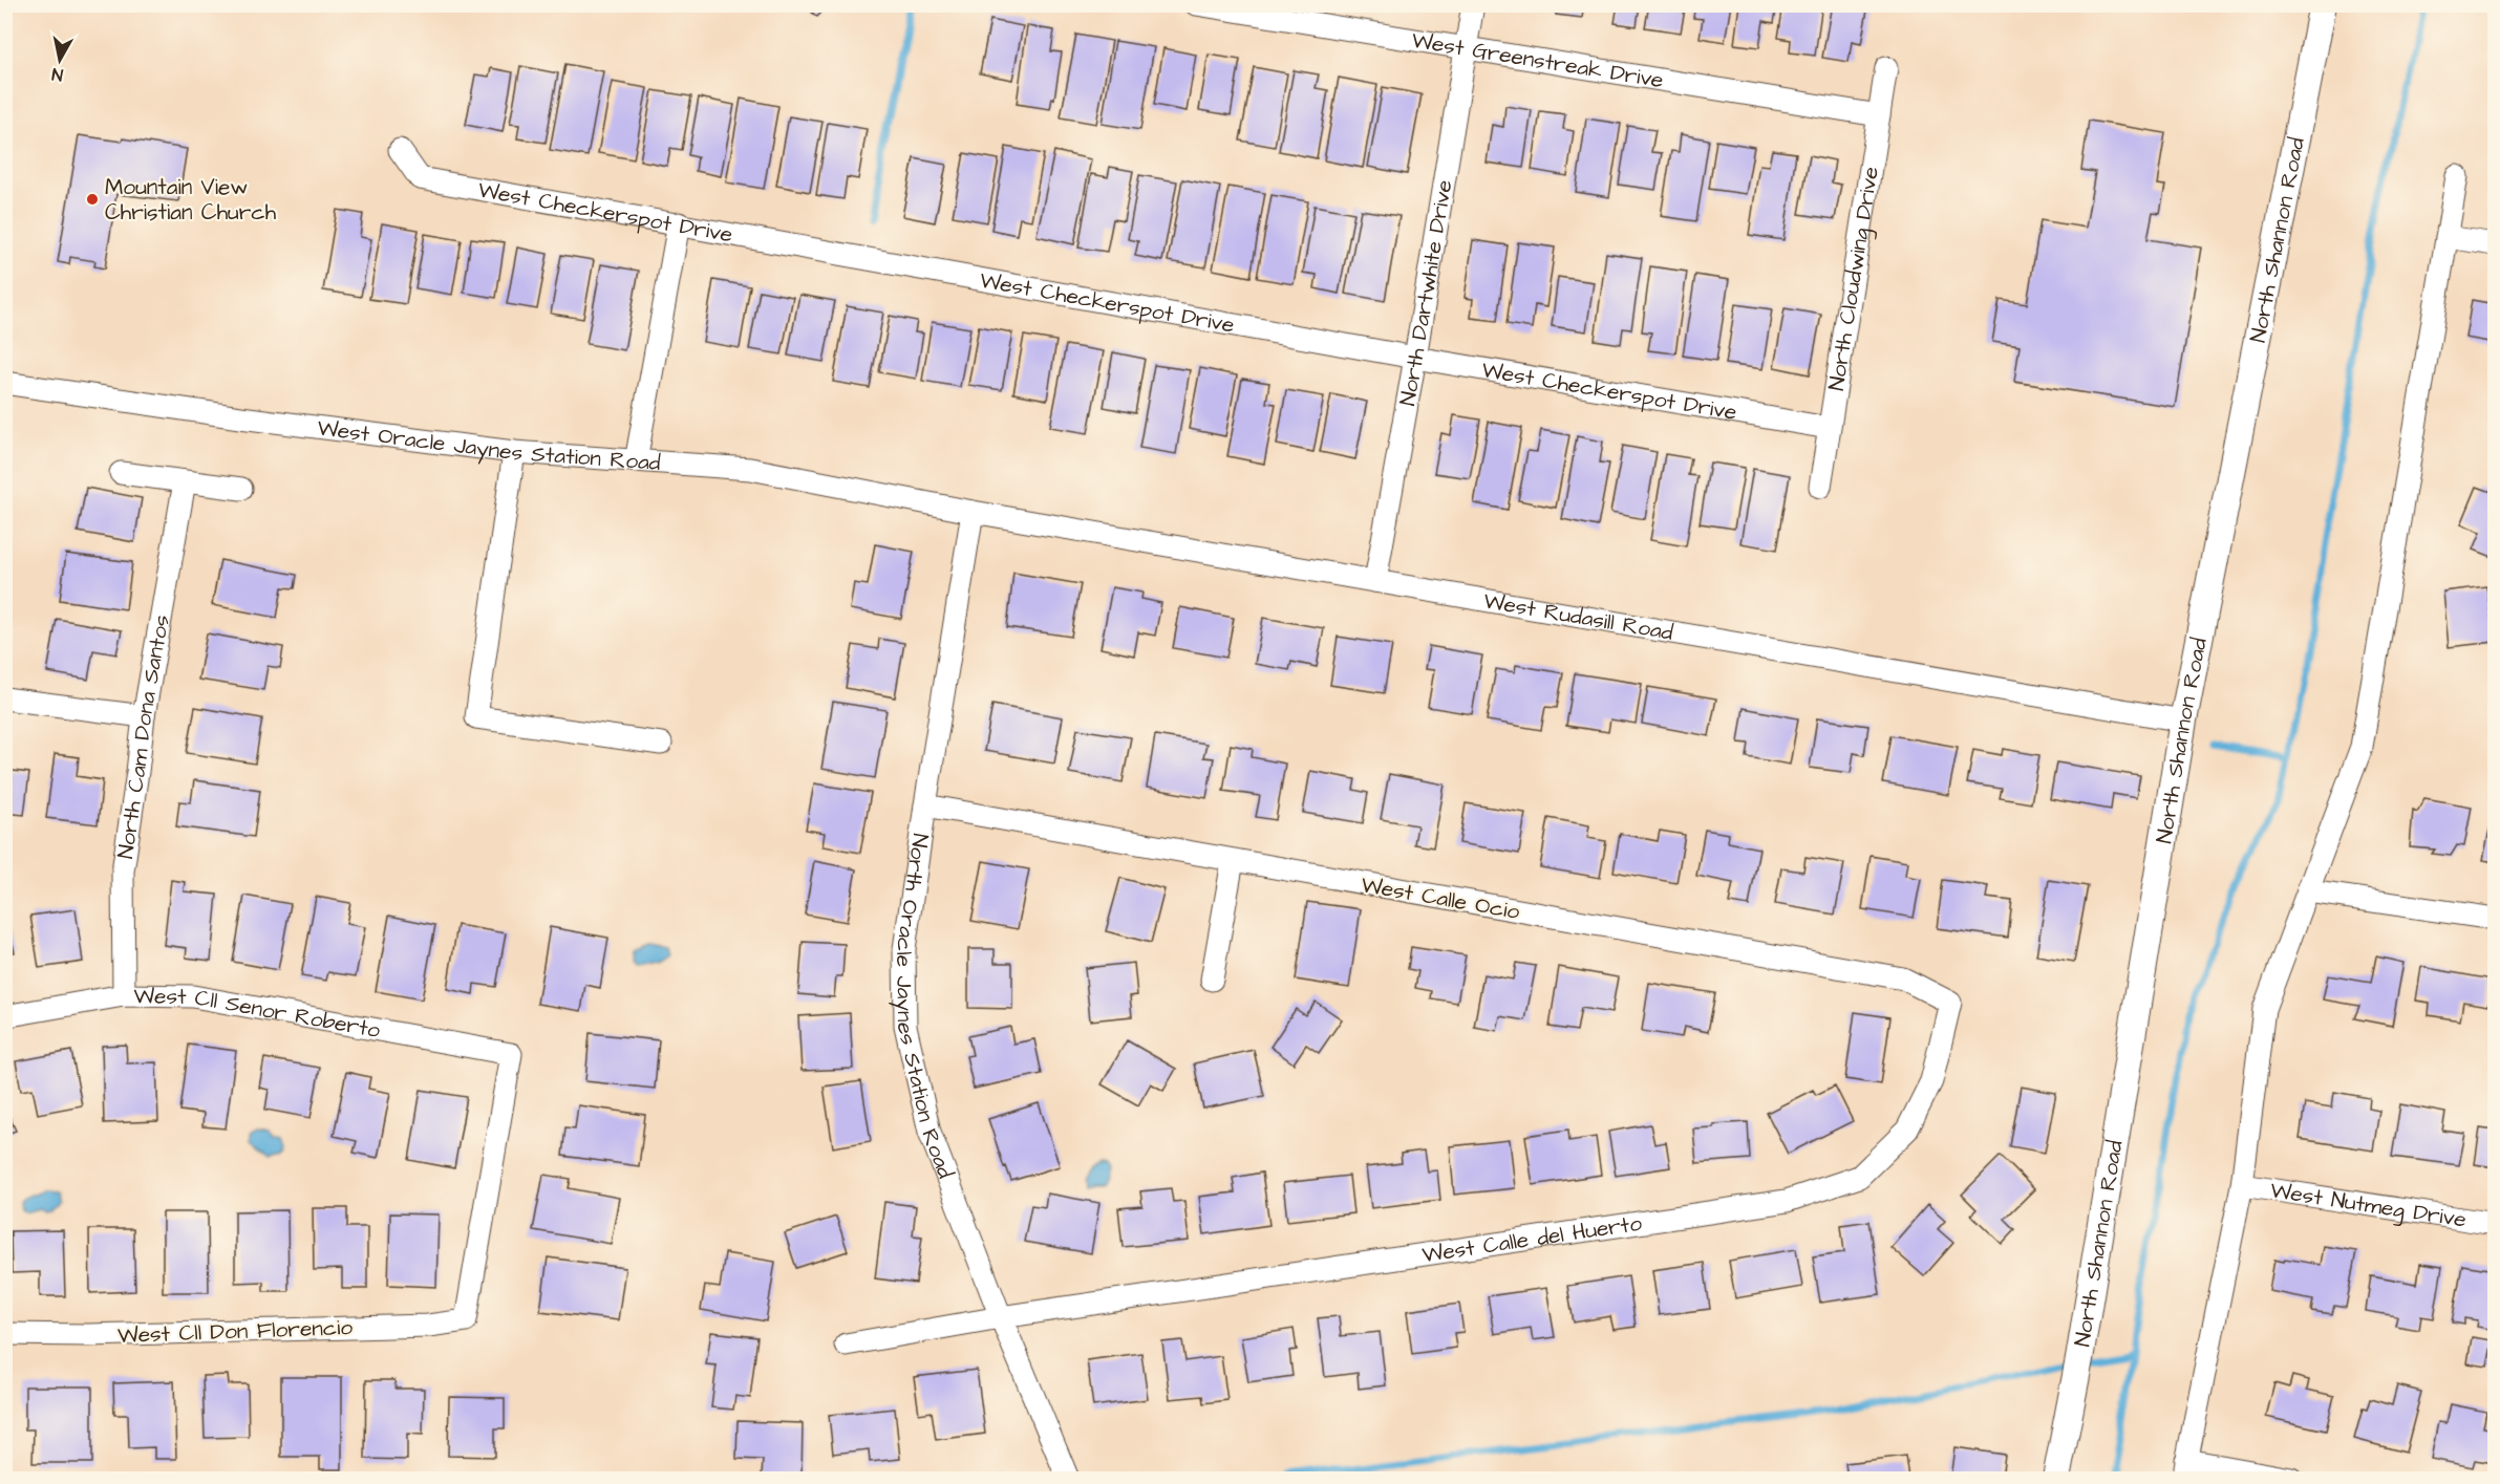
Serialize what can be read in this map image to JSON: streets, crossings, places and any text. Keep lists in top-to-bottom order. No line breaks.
{"streets":{"street":["West Greenstreak Drive","West Checkerspot Drive","North Shannon Road","North Cloudwing Drive","North Dartwhite Drive","West Oracle Jaynes Station Road","West Rudasill Road","North Cam Dona Santos","West Calle Ocio","North Oracle Jaynes Station Road","West Cll Senor Roberto","West Nutmeg Drive","West Calle del Huerto","West Cll Don Florencio"]},"crossings":[["West Greenstreak Drive","North Cloudwing Drive"],["West Greenstreak Drive","North Dartwhite Drive"],["West Checkerspot Drive","North Cloudwing Drive"],["West Checkerspot Drive","North Dartwhite Drive"],["North Shannon Road","West Rudasill Road"],["North Dartwhite Drive","West Rudasill Road"],["West Oracle Jaynes Station Road","West Rudasill Road"],["West Oracle Jaynes Station Road","North Oracle Jaynes Station Road"],["West Rudasill Road","North Oracle Jaynes Station Road"],["North Cam Dona Santos","West Cll Senor Roberto"],["West Calle Ocio","North Oracle Jaynes Station Road"],["West Calle Ocio","West Calle del Huerto"],["North Oracle Jaynes Station Road","West Calle del Huerto"],["West Cll Senor Roberto","West Cll Don Florencio"]],"places":["Mountain View Christian Church"],"north":"bottom"}
